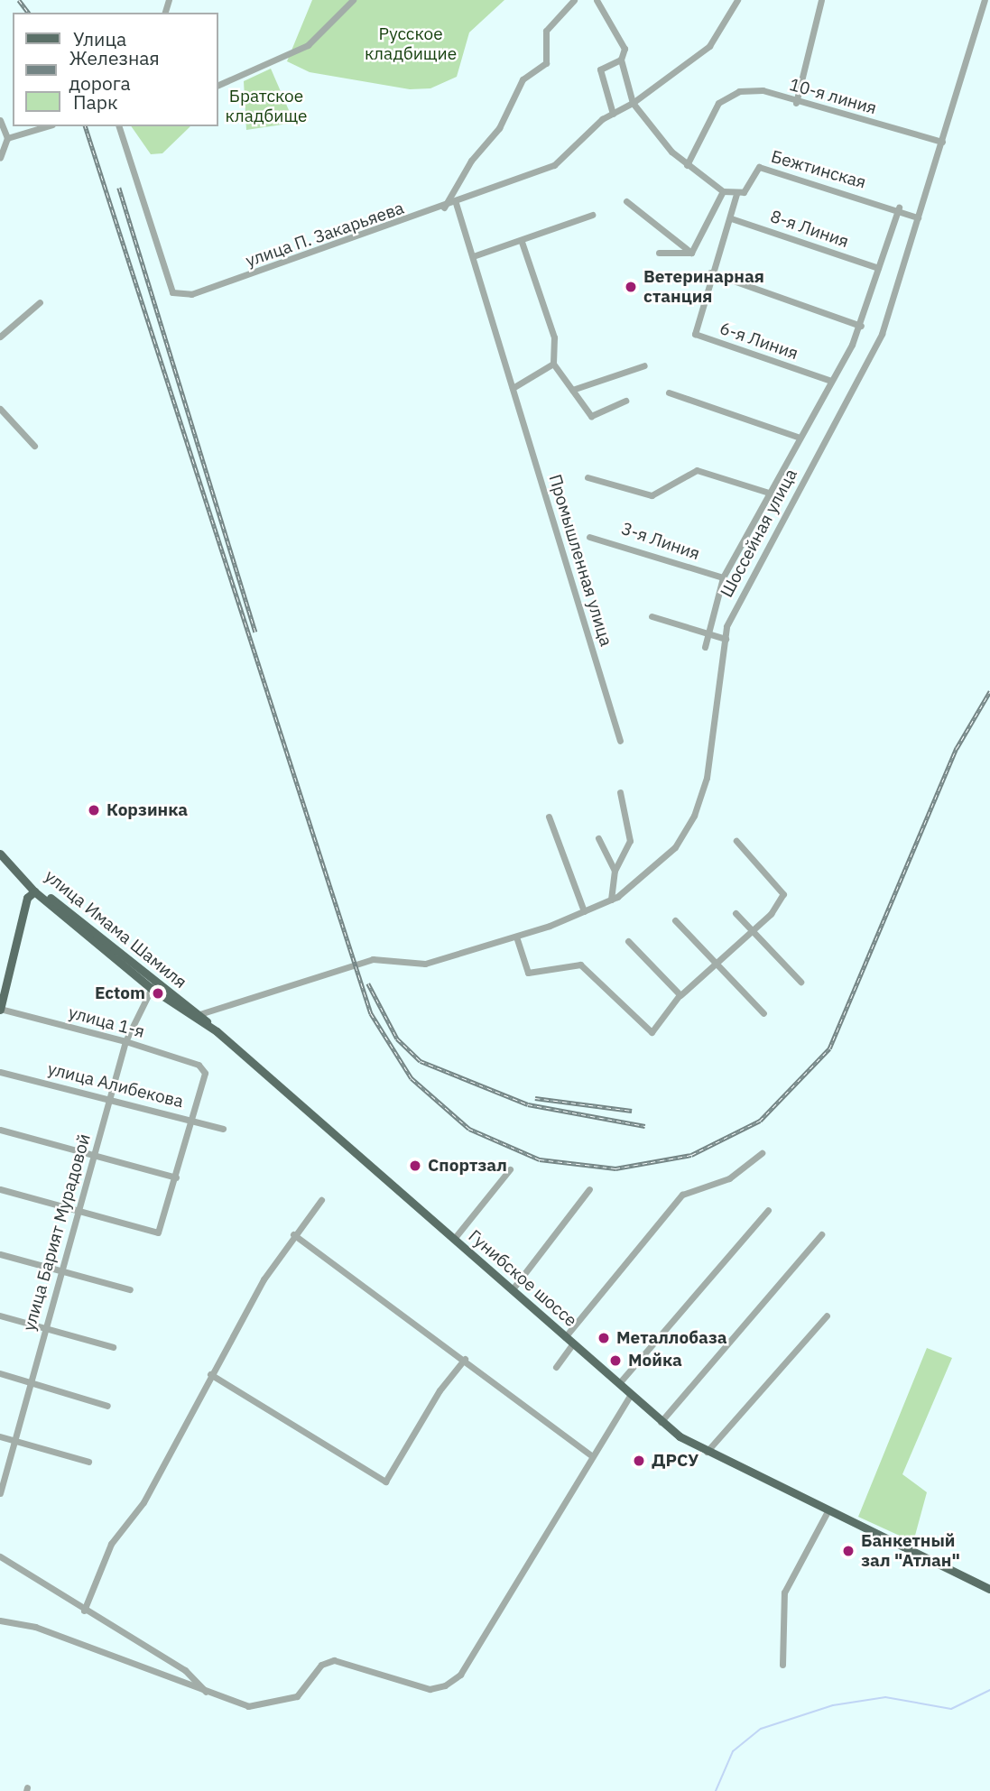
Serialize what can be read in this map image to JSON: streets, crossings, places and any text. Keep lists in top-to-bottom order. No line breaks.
{"streets":{"main road":["улица Имама Шамиля","Гунибское шоссе"],"street":["10-я линия","Бежтинская","8-я Линия","улица П. Закарьяева","6-я Линия","Шоссейная улица","3-я Линия","Промышленная улица","улица 1-я","улица Алибекова","улица Барият Мурадовой"]},"crossings":[["10-я линия","Шоссейная улица"],["Бежтинская","Шоссейная улица"],["улица П. Закарьяева","Промышленная улица"],["Шоссейная улица","улица Имама Шамиля"],["Шоссейная улица","Гунибское шоссе"],["улица Имама Шамиля","улица Барият Мурадовой"],["улица Имама Шамиля","Гунибское шоссе"],["улица 1-я","улица Алибекова"],["улица 1-я","улица Барият Мурадовой"],["улица Алибекова","улица Барият Мурадовой"]],"parks":["Русское кладбищие","Братское кладбище"],"places":["Ветеринарная станция","Корзинка","Ectom","Спортзал","Металлобаза","Мойка","ДРСУ","Банкетный зал \"Атлан\""],"legend":["Улица","Железная дорога","Парк"]}
